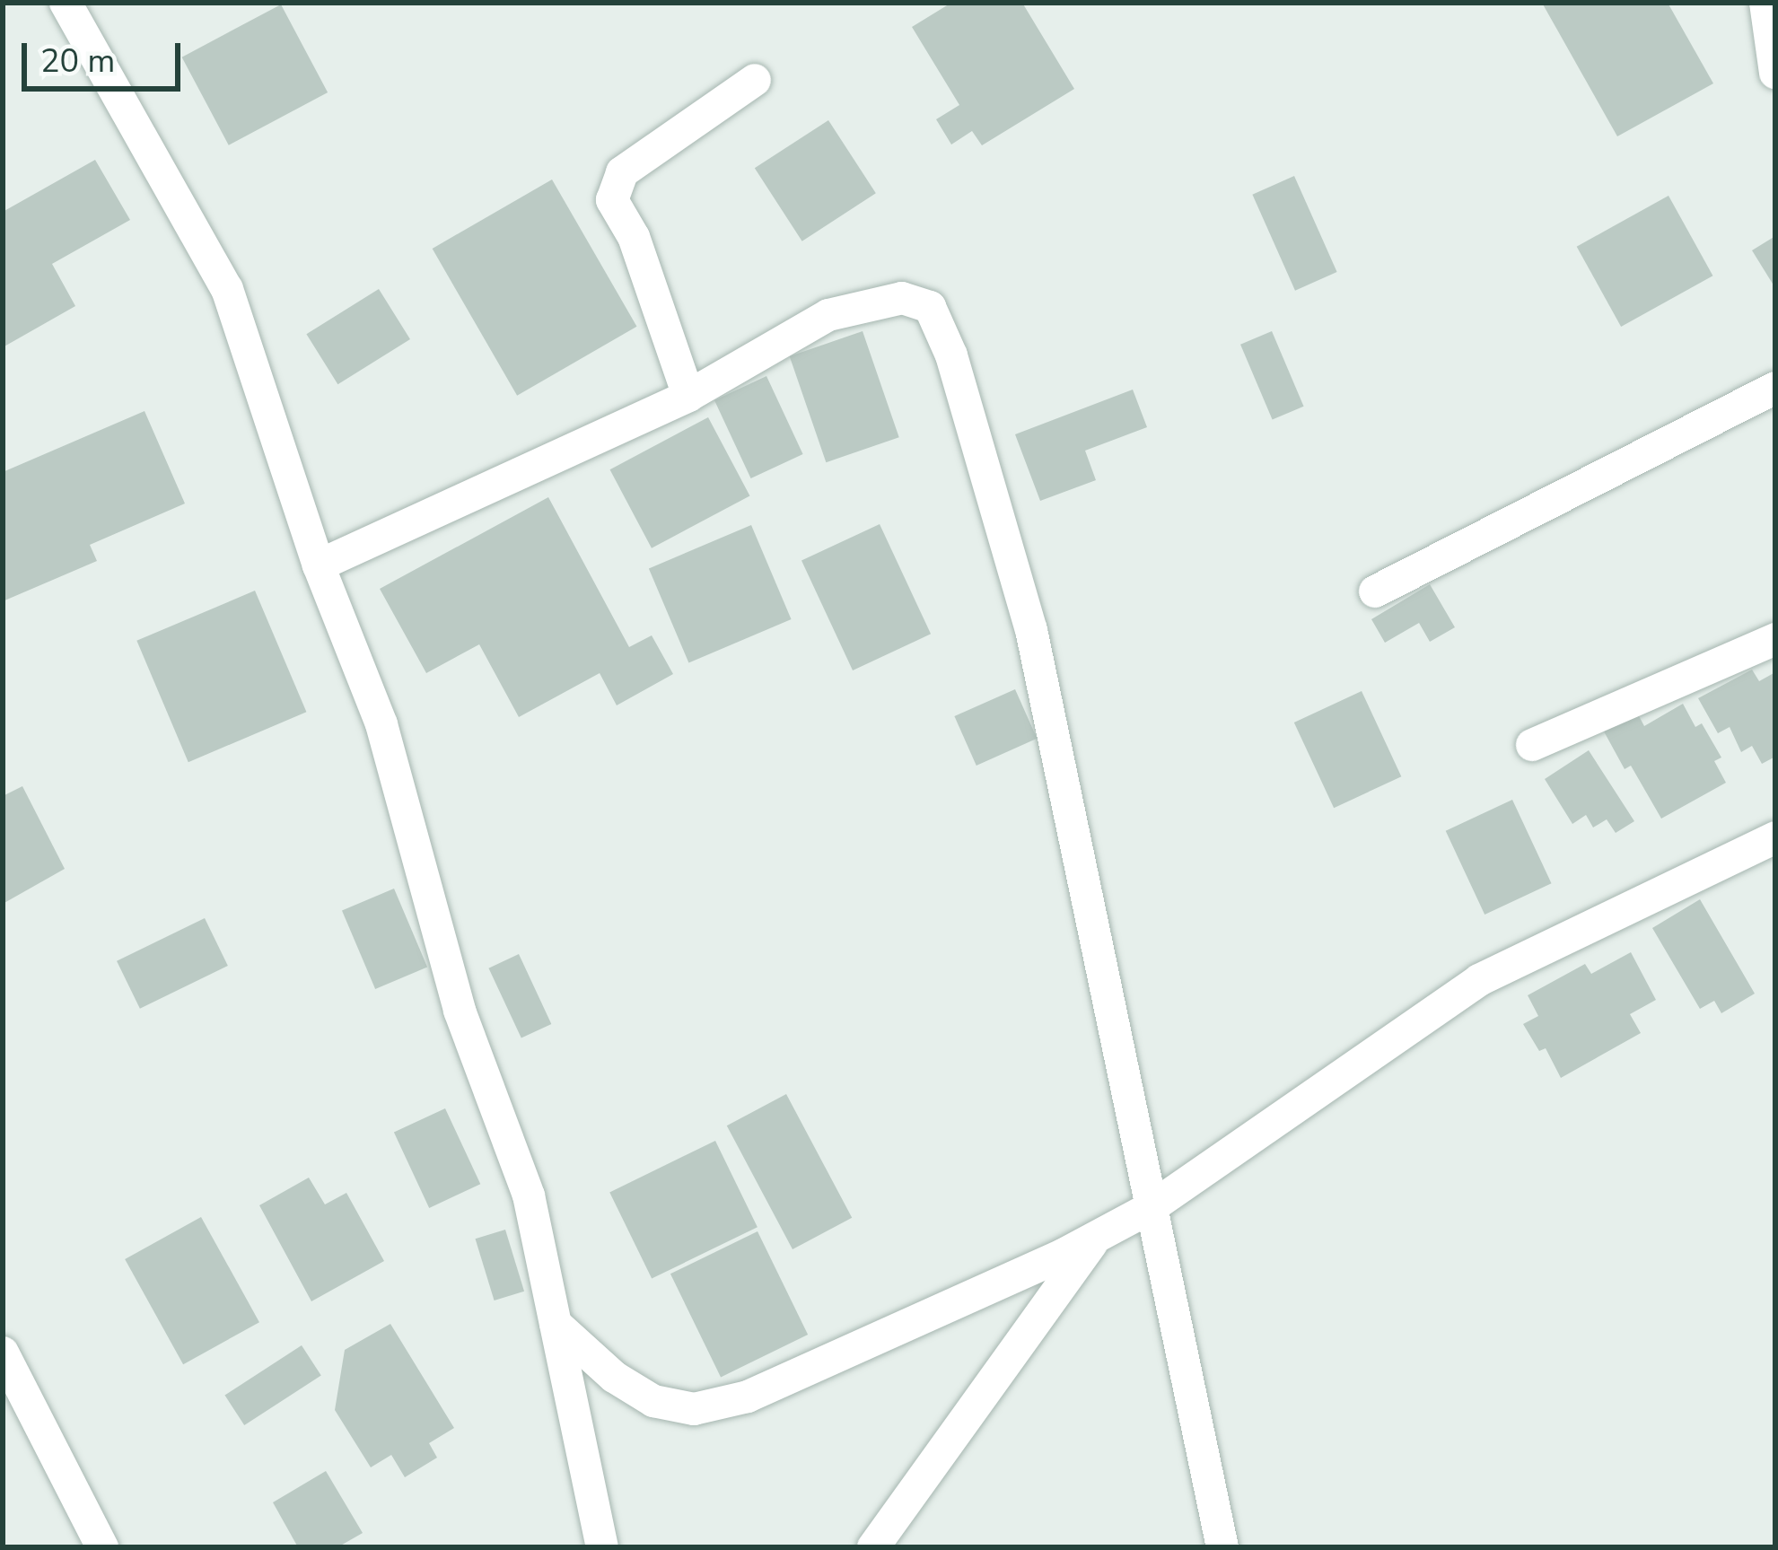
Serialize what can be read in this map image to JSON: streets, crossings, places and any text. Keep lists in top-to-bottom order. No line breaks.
{"scale_bar":"20 m"}
